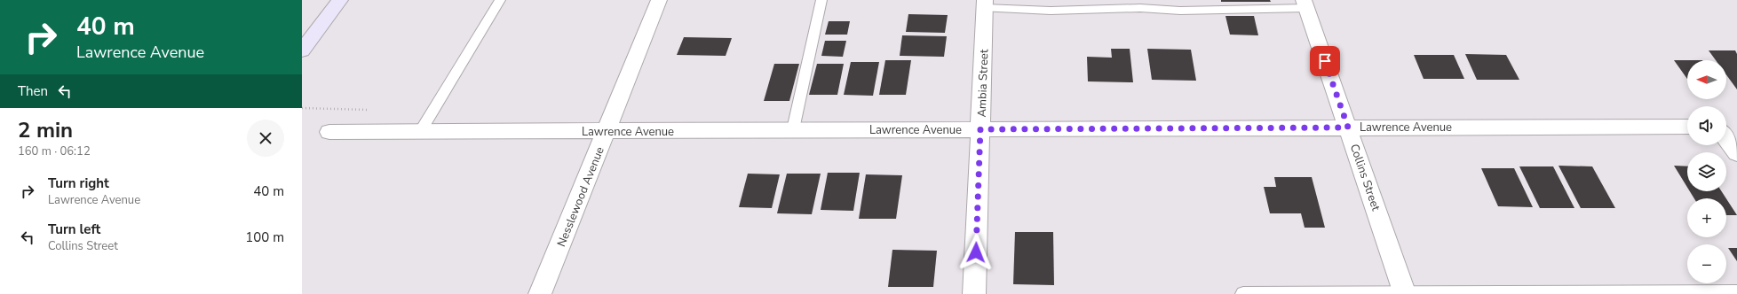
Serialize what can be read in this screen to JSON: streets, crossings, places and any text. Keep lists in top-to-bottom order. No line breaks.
{"streets":{"street":["Ambia Street","Lawrence Avenue","Collins Street","Nesslewood Avenue"]},"crossings":[["Ambia Street","Lawrence Avenue"],["Lawrence Avenue","Collins Street"],["Lawrence Avenue","Nesslewood Avenue"]],"north":"left","page":{"turn":["40 m","Lawrence Avenue"],"map_buttons":["+","−"],"then":"Then","heading":["2 min","160 m · 06:12"],"list":[{"name":"Turn right","note":"Lawrence Avenue","value":"40 m"},{"name":"Turn left","note":"Collins Street","value":"100 m"}]}}
